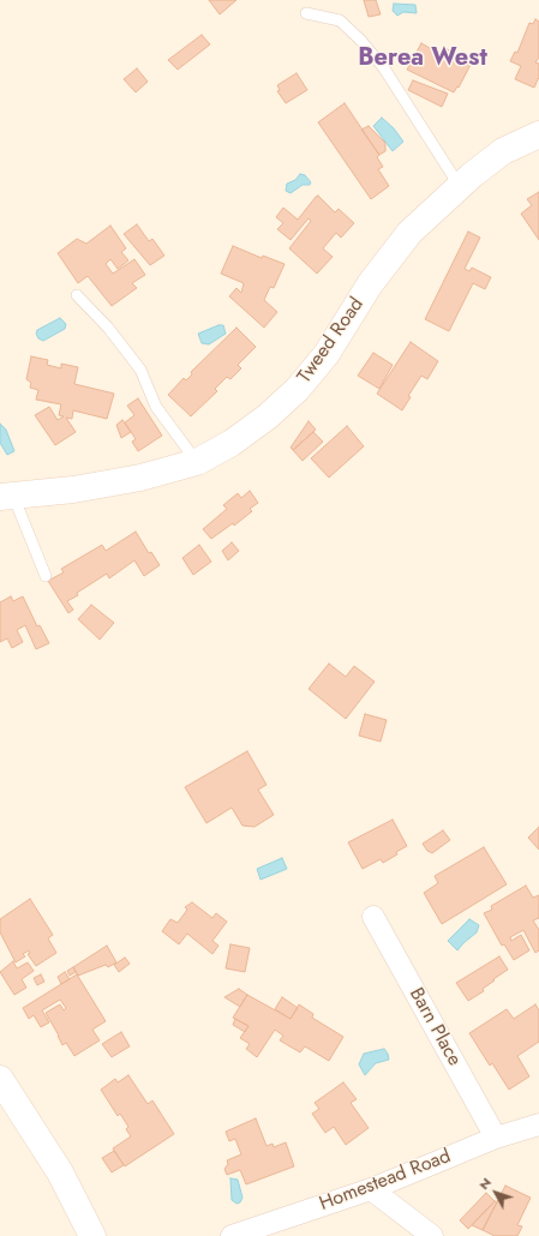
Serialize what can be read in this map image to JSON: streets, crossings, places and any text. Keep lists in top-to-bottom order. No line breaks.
{"streets":{"street":["Tweed Road","Barn Place","Homestead Road"]},"crossings":[["Barn Place","Homestead Road"]],"districts":["Berea West"],"north":"top left"}
